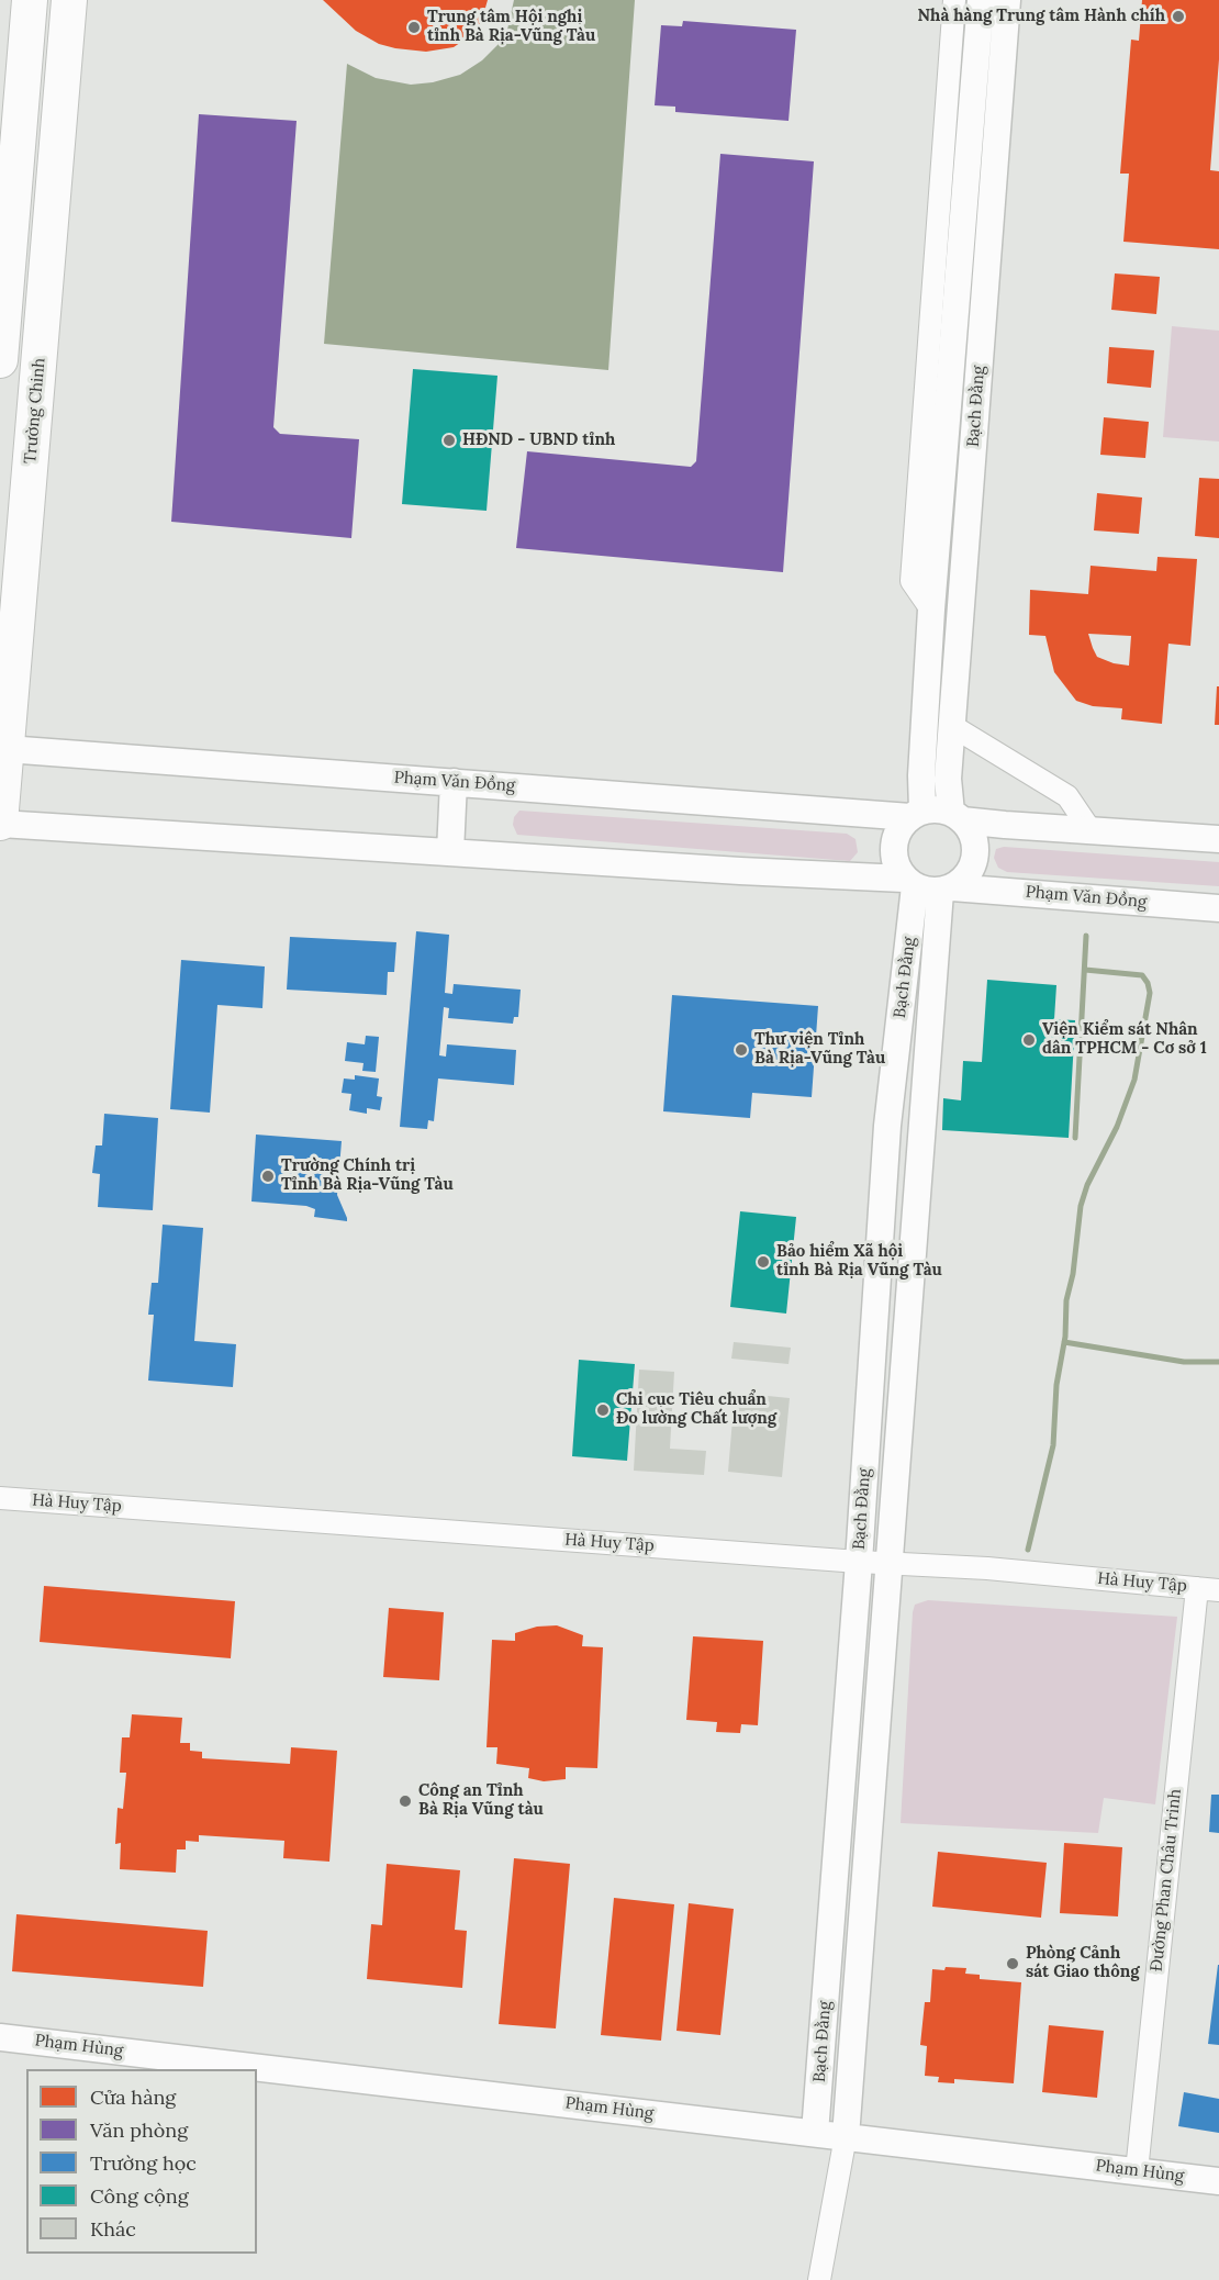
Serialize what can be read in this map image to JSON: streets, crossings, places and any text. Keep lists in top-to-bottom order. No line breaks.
{"streets":{"highway":["Trường Chinh"],"street":["Bạch Đằng","Phạm Văn Đồng","Hà Huy Tập","Đường Phan Châu Trinh","Phạm Hùng"]},"crossings":[["Bạch Đằng","Phạm Văn Đồng"],["Bạch Đằng","Hà Huy Tập"],["Bạch Đằng","Phạm Hùng"],["Trường Chinh","Phạm Văn Đồng"],["Hà Huy Tập","Đường Phan Châu Trinh"],["Đường Phan Châu Trinh","Phạm Hùng"]],"places":["Nhà hàng Trung tâm Hành chíh","Trung tâm Hội nghị tỉnh Bà Rịa-Vũng Tàu","HĐND - UBND tỉnh","Viện Kiểm sát Nhân dân TPHCM - Cơ sở 1","Thư viện Tỉnh Bà Rịa-Vũng Tàu","Trường Chính trị Tỉnh Bà Rịa-Vũng Tàu","Bảo hiểm Xã hội tỉnh Bà Rịa Vũng Tàu","Chi cục Tiêu chuẩn Đo lường Chất lượng","Công an Tỉnh Bà Rịa Vũng tàu","Phòng Cảnh sát Giao thông"],"legend":["Cửa hàng","Văn phòng","Trường học","Công cộng","Khác"]}
